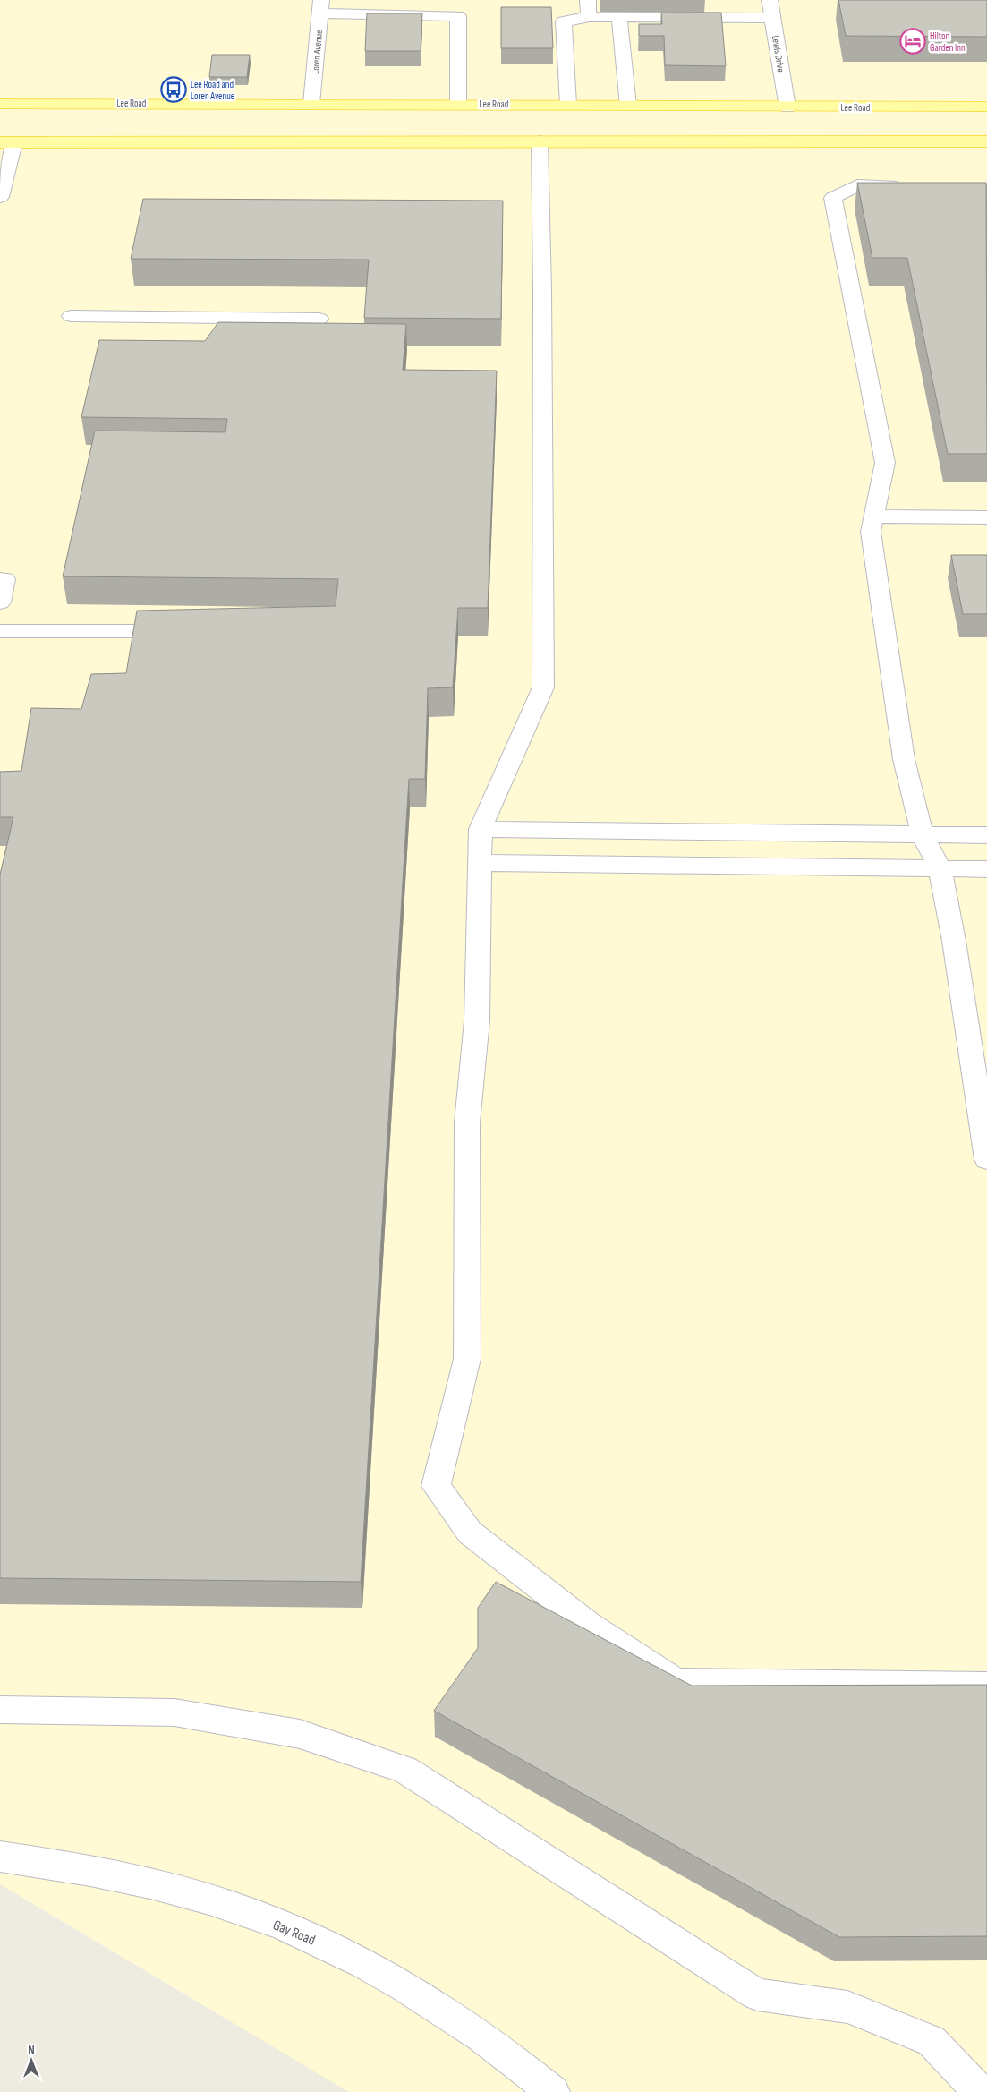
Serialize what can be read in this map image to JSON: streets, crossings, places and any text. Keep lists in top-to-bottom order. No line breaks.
{"streets":{"main road":["Lee Road"],"street":["Loren Avenue","Lewis Drive","Gay Road"]},"crossings":[["Loren Avenue","Lee Road"],["Lewis Drive","Lee Road"]],"places":{"hotel":["Hilton Garden Inn"],"bus stop":["Lee Road and Loren Avenue"]},"north":"top"}
